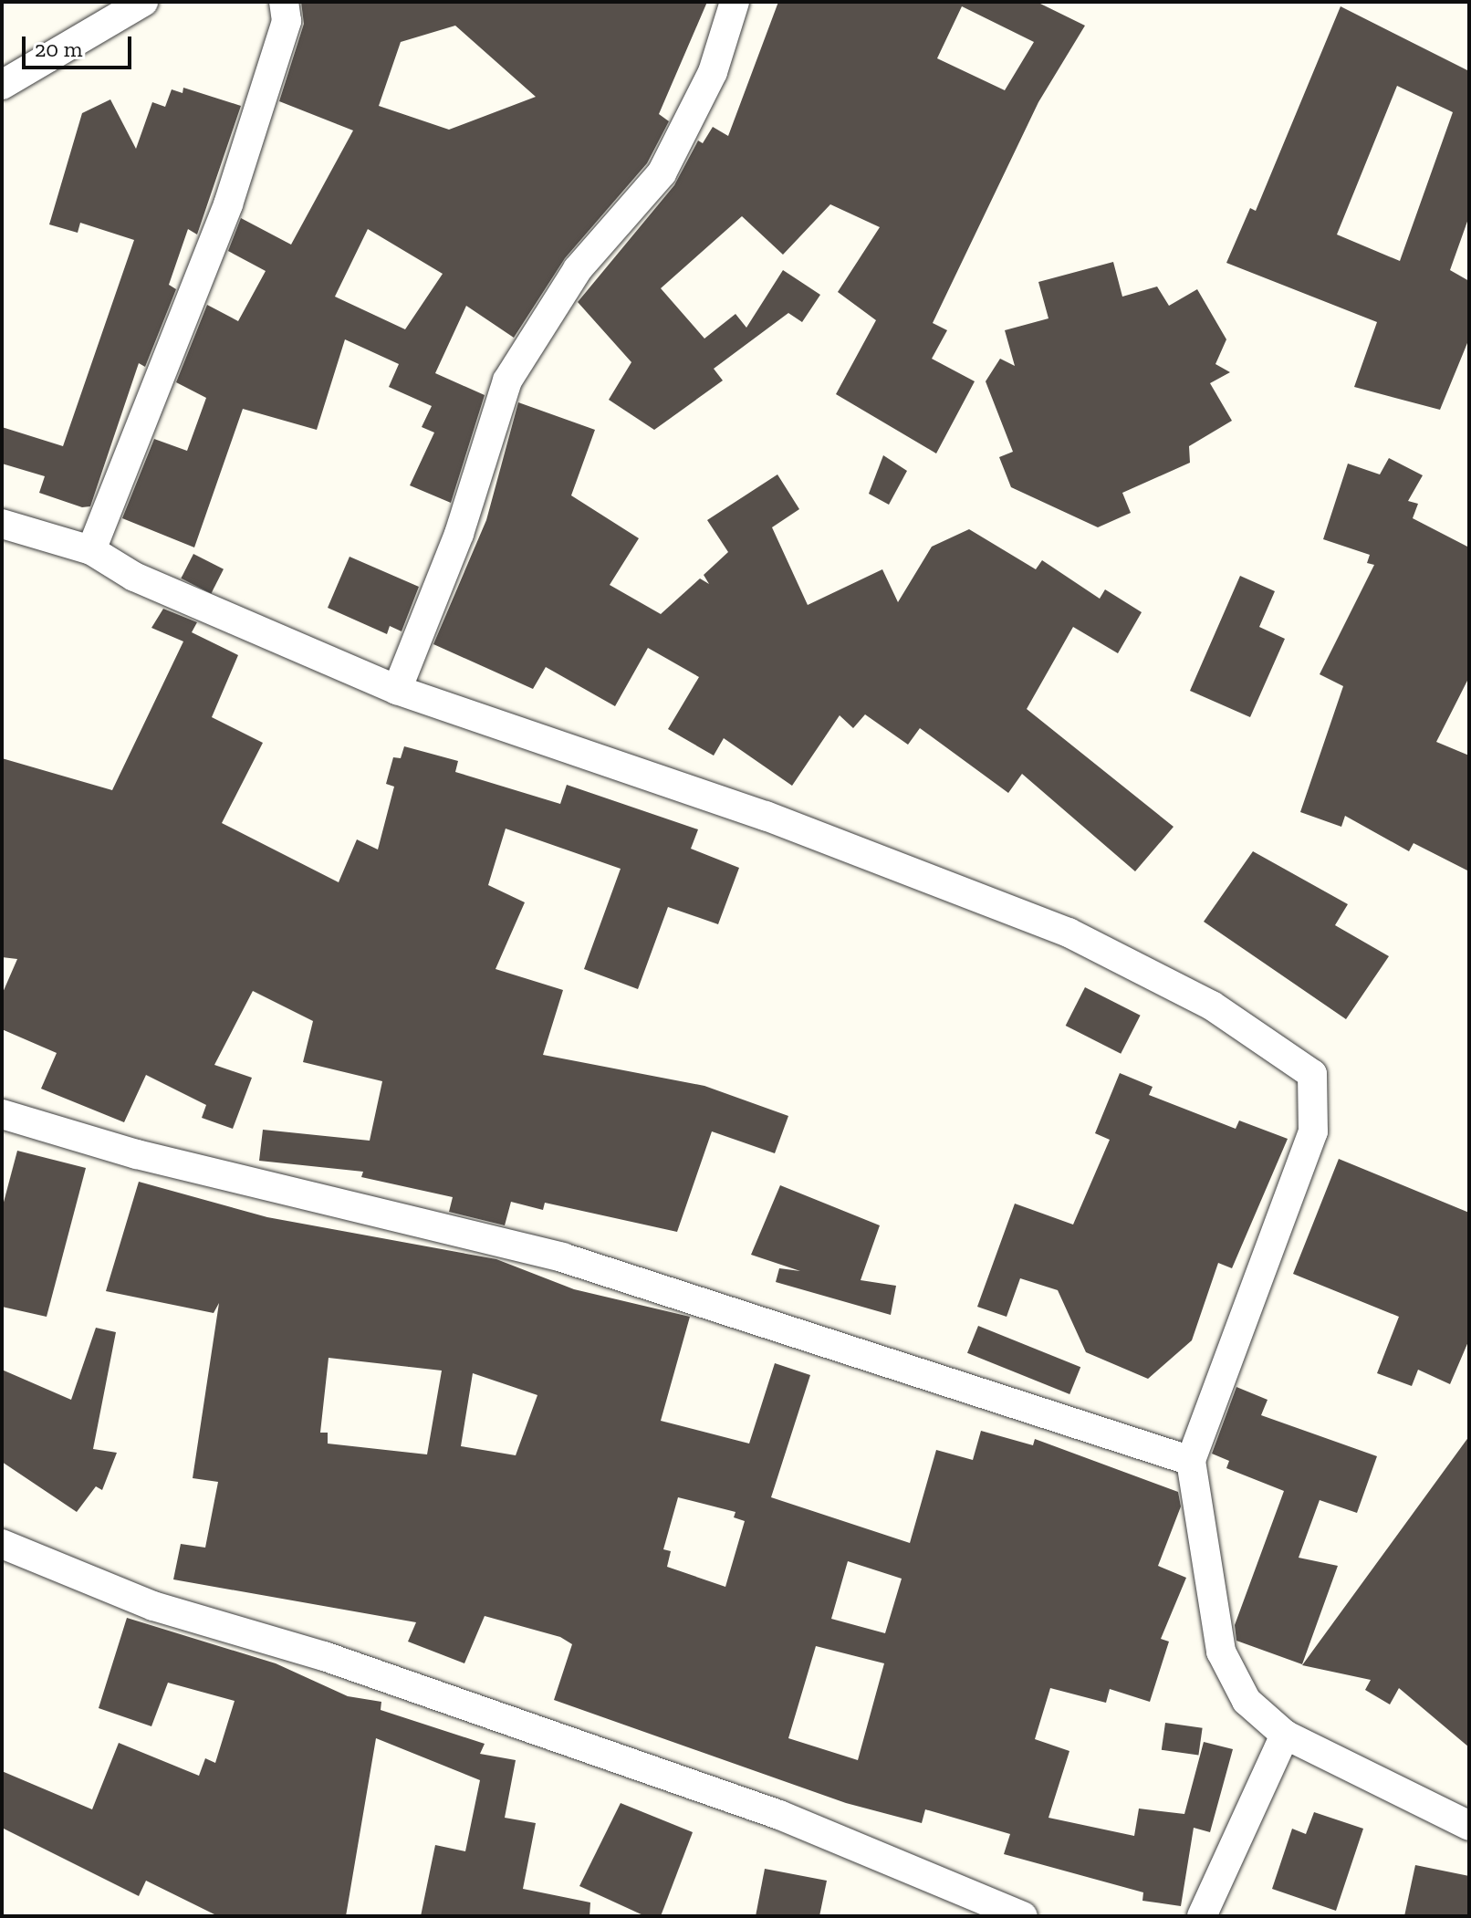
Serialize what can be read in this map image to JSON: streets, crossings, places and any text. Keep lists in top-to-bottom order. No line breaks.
{"scale_bar":"20 m"}
